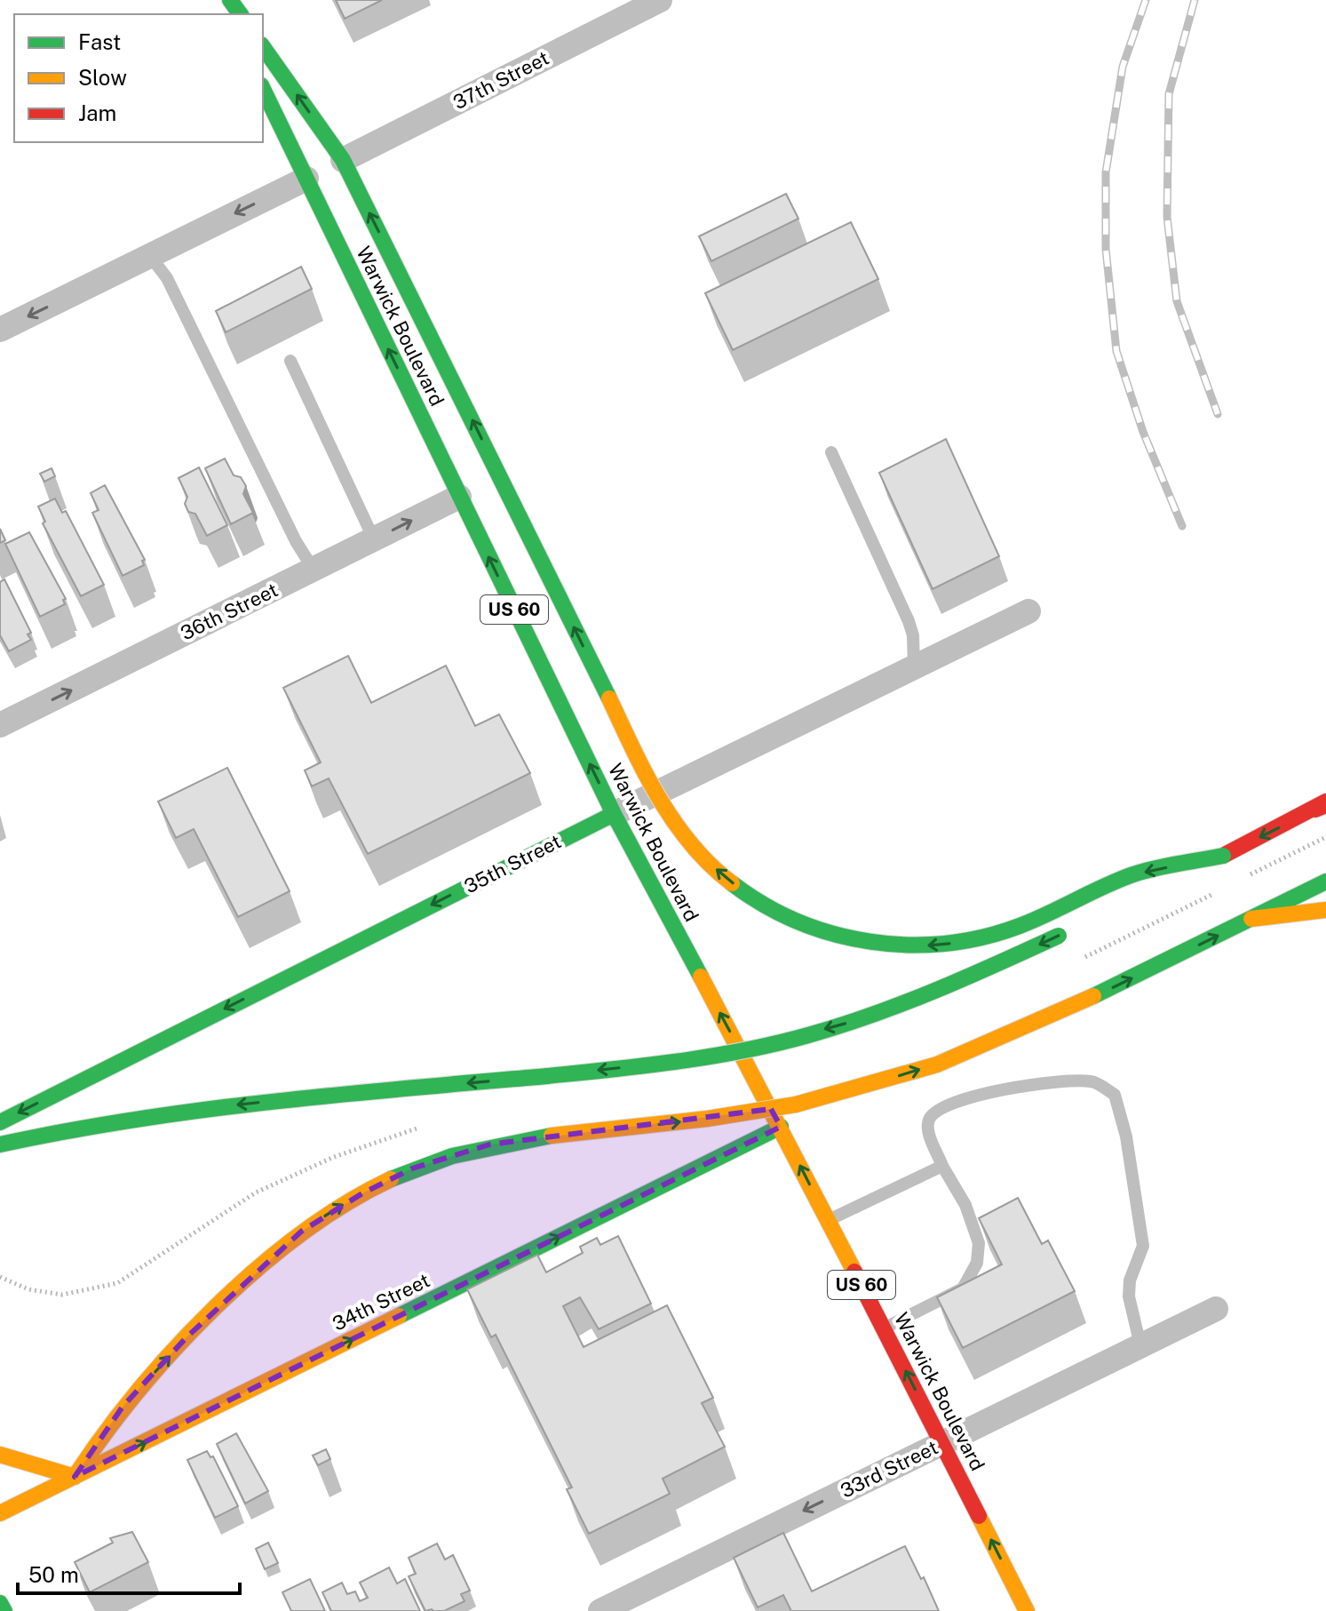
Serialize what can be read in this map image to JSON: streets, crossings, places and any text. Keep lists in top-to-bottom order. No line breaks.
{"streets":{"main road":["Warwick Boulevard","US 60","35th Street","34th Street"],"street":["37th Street","36th Street","33rd Street"]},"crossings":[["Warwick Boulevard","36th Street"],["Warwick Boulevard","35th Street"],["Warwick Boulevard","34th Street"],["Warwick Boulevard","33rd Street"]],"one_way":["Warwick Boulevard","36th Street","35th Street","33rd Street"],"legend":["Fast","Slow","Jam"],"scale_bar":"50 m"}
